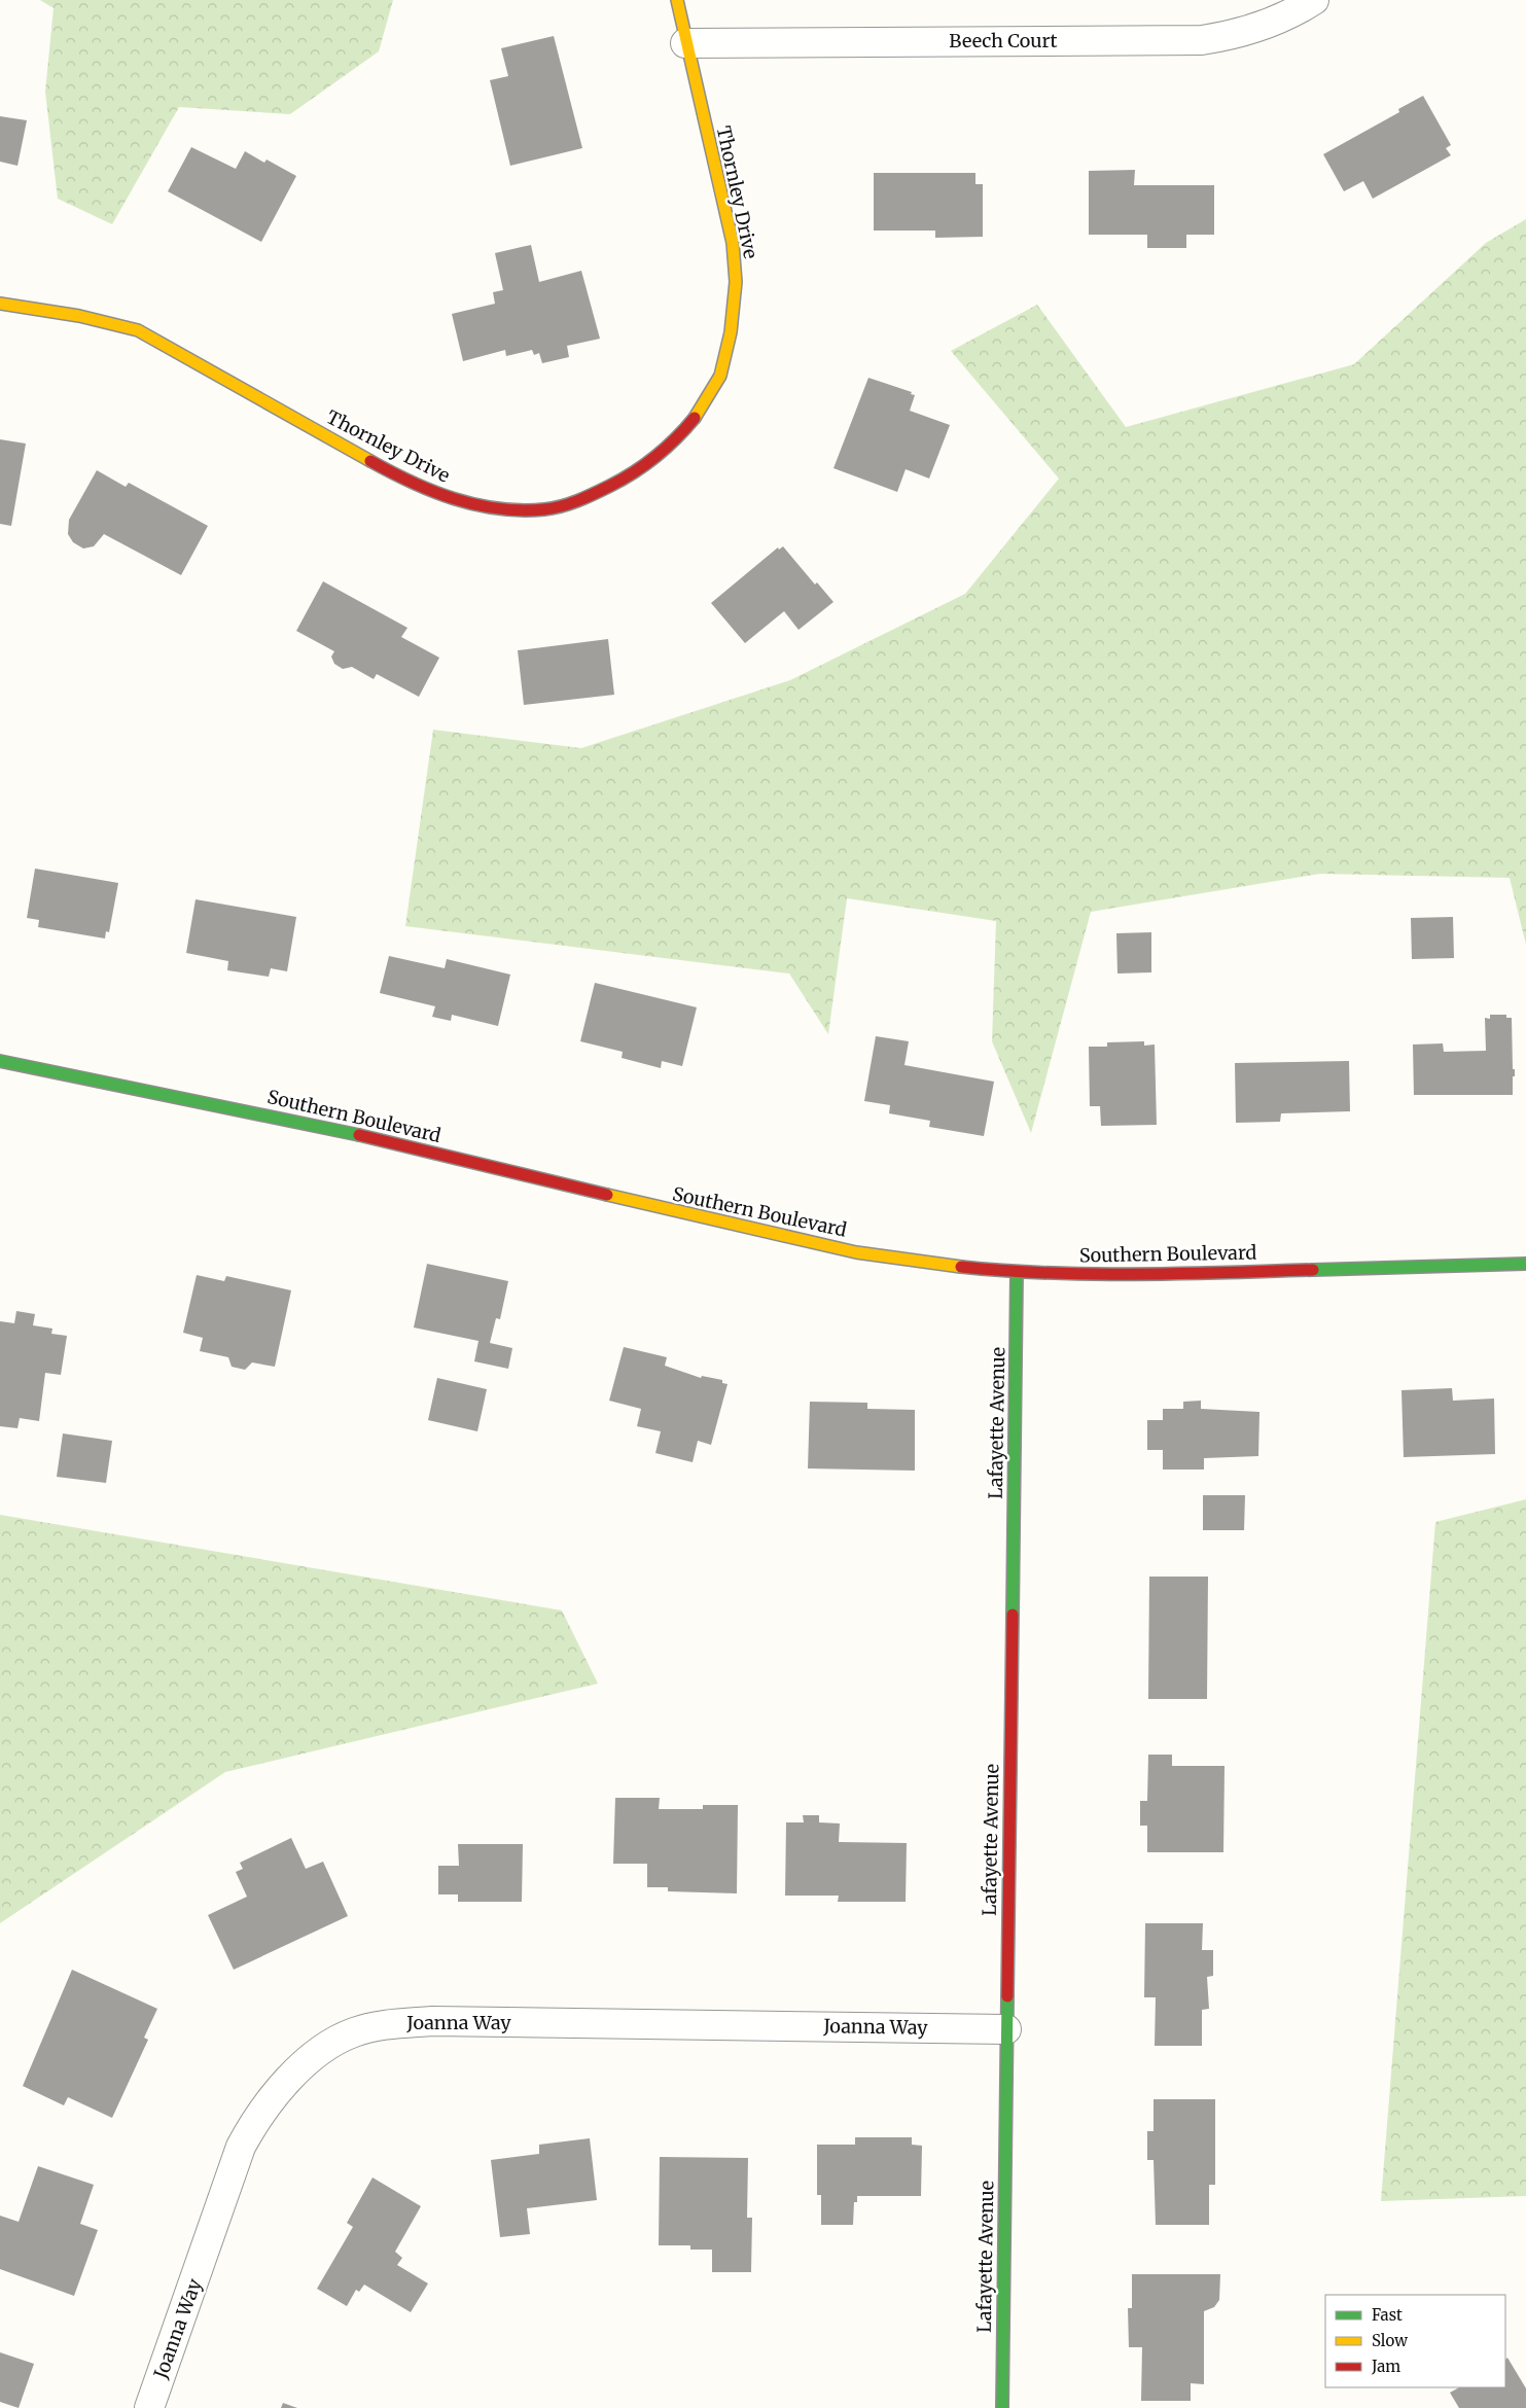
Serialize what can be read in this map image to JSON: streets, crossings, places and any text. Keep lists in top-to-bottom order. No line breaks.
{"streets":{"street":["Beech Court","Thornley Drive","Southern Boulevard","Lafayette Avenue","Joanna Way"]},"crossings":[["Beech Court","Thornley Drive"],["Southern Boulevard","Lafayette Avenue"],["Lafayette Avenue","Joanna Way"]],"legend":["Fast","Slow","Jam"]}
